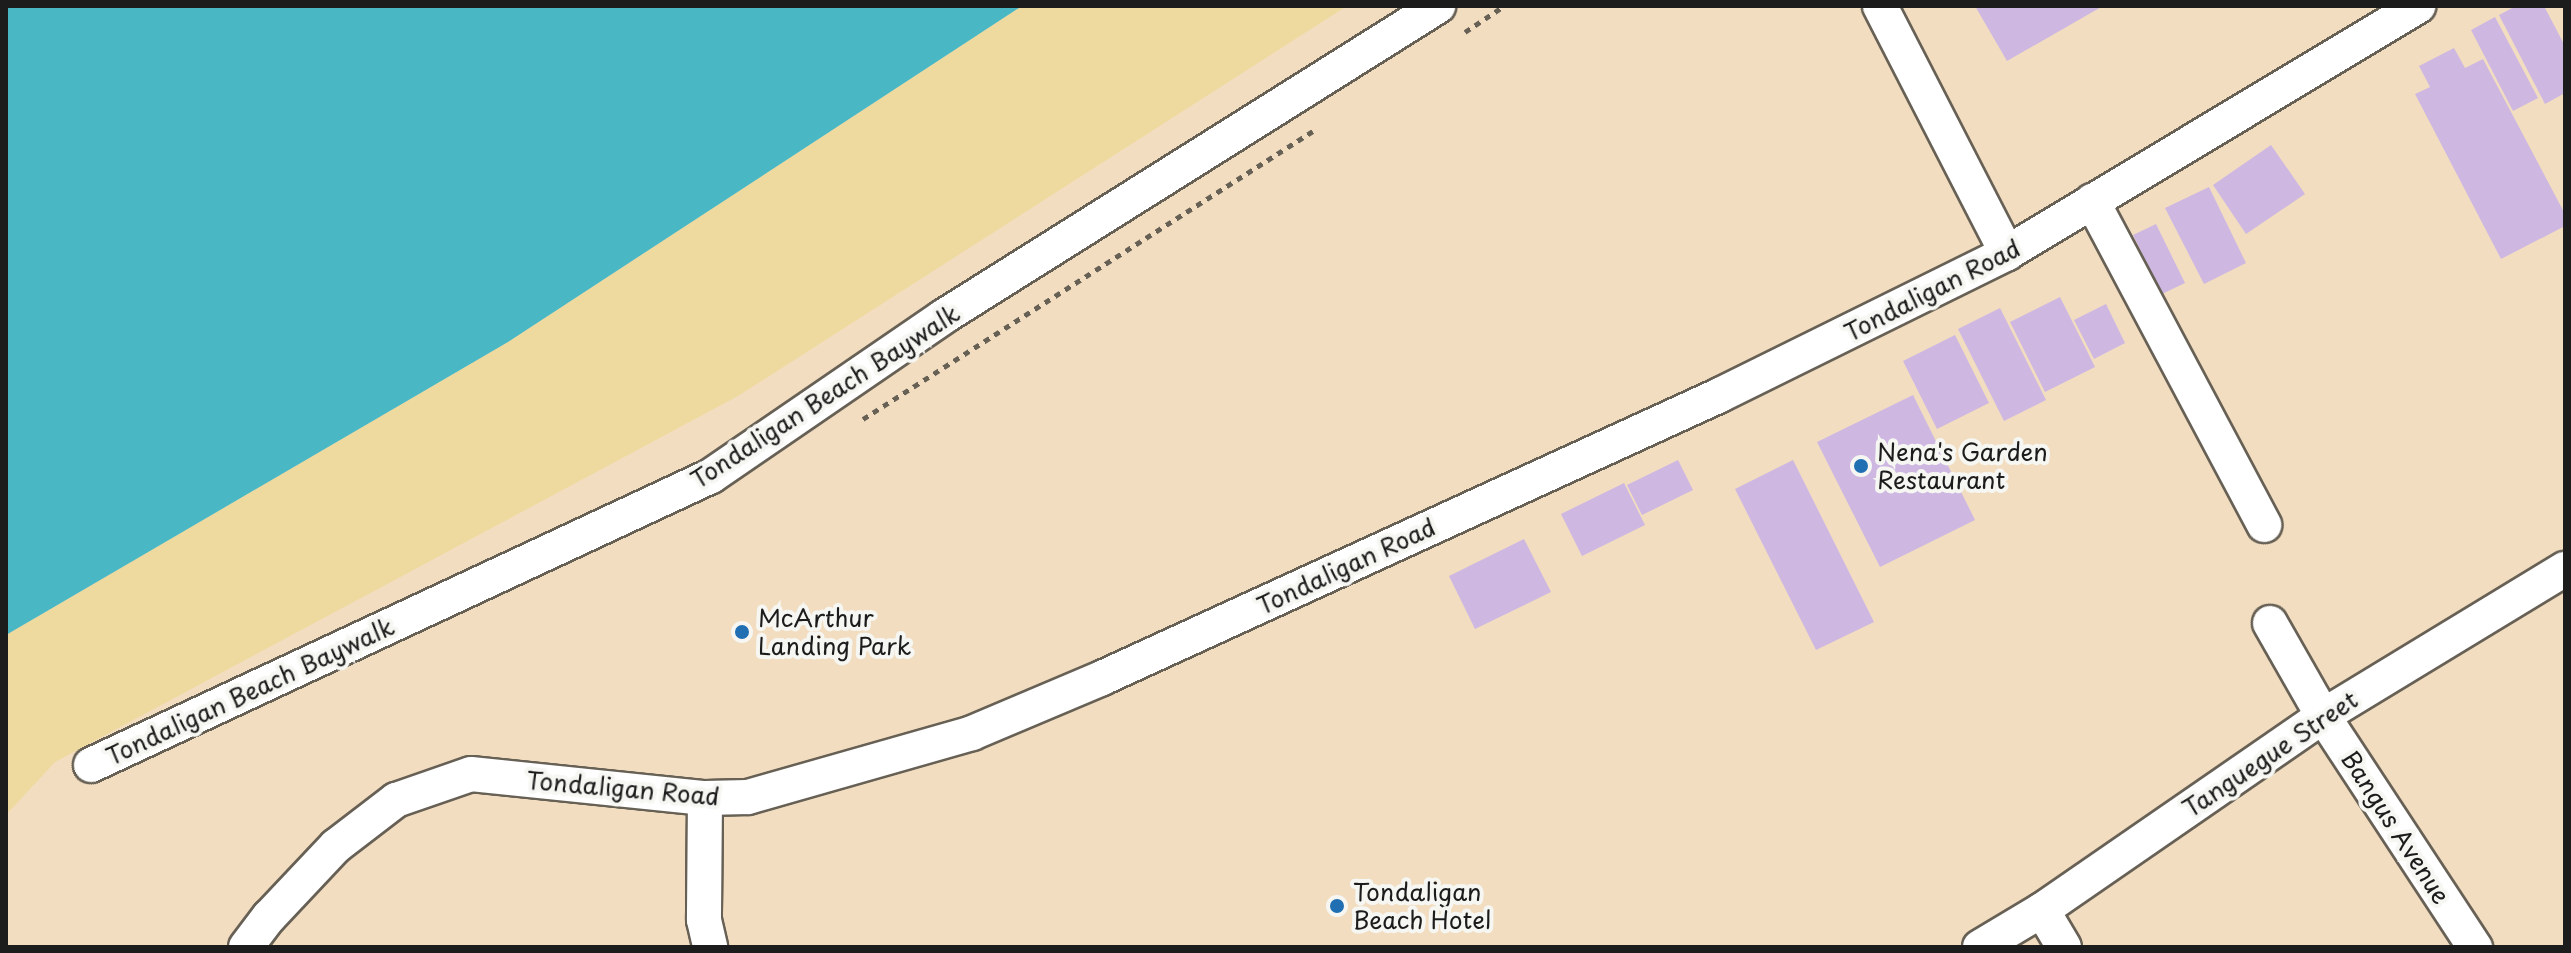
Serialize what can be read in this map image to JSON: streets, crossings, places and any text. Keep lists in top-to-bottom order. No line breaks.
{"streets":{"street":["Tondaligan Road","Tondaligan Beach Baywalk","Tanguegue Street","Bangus Avenue"]},"crossings":[["Tanguegue Street","Bangus Avenue"]],"places":["Nena's Garden Restaurant","McArthur Landing Park","Tondaligan Beach Hotel"]}
